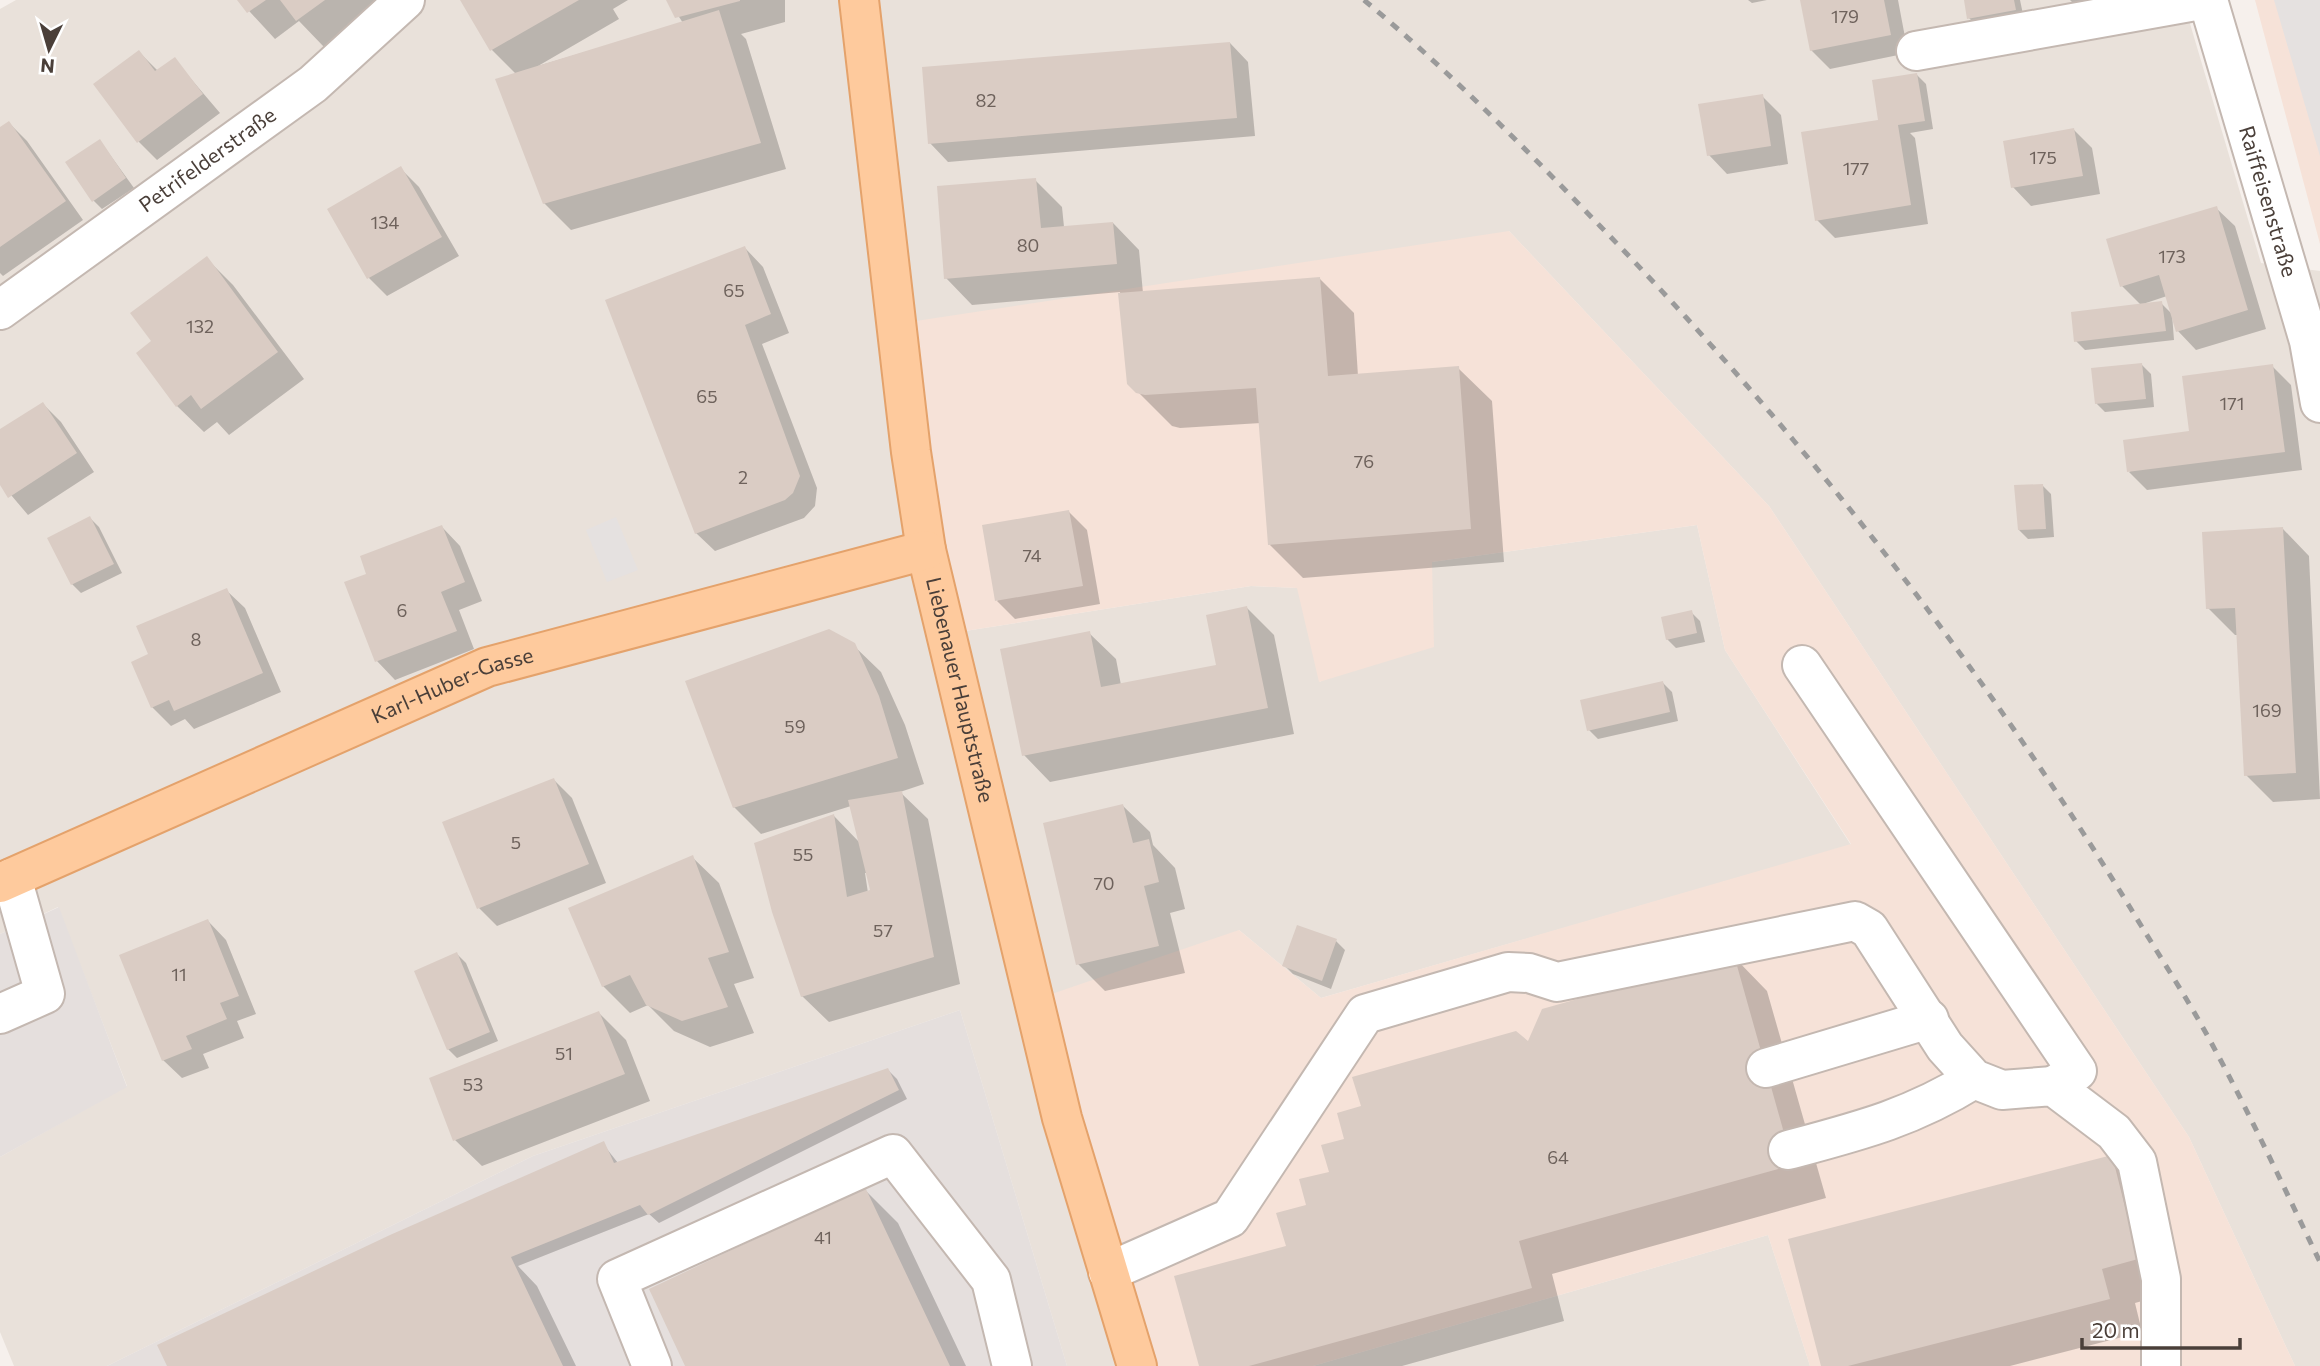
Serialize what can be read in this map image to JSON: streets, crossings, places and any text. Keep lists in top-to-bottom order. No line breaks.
{"streets":{"main road":["Karl-Huber-Gasse","Liebenauer Hauptstraße"],"street":["Petrifelderstraße","Raiffeisenstraße"]},"crossings":[["Karl-Huber-Gasse","Liebenauer Hauptstraße"]],"house_numbers":["179","82","175","177","134","80","173","65","132","65","171","76","2","74","6","8","169","59","5","55","70","57","11","51","53","64","41"],"scale_bar":"20 m","north":"bottom"}
